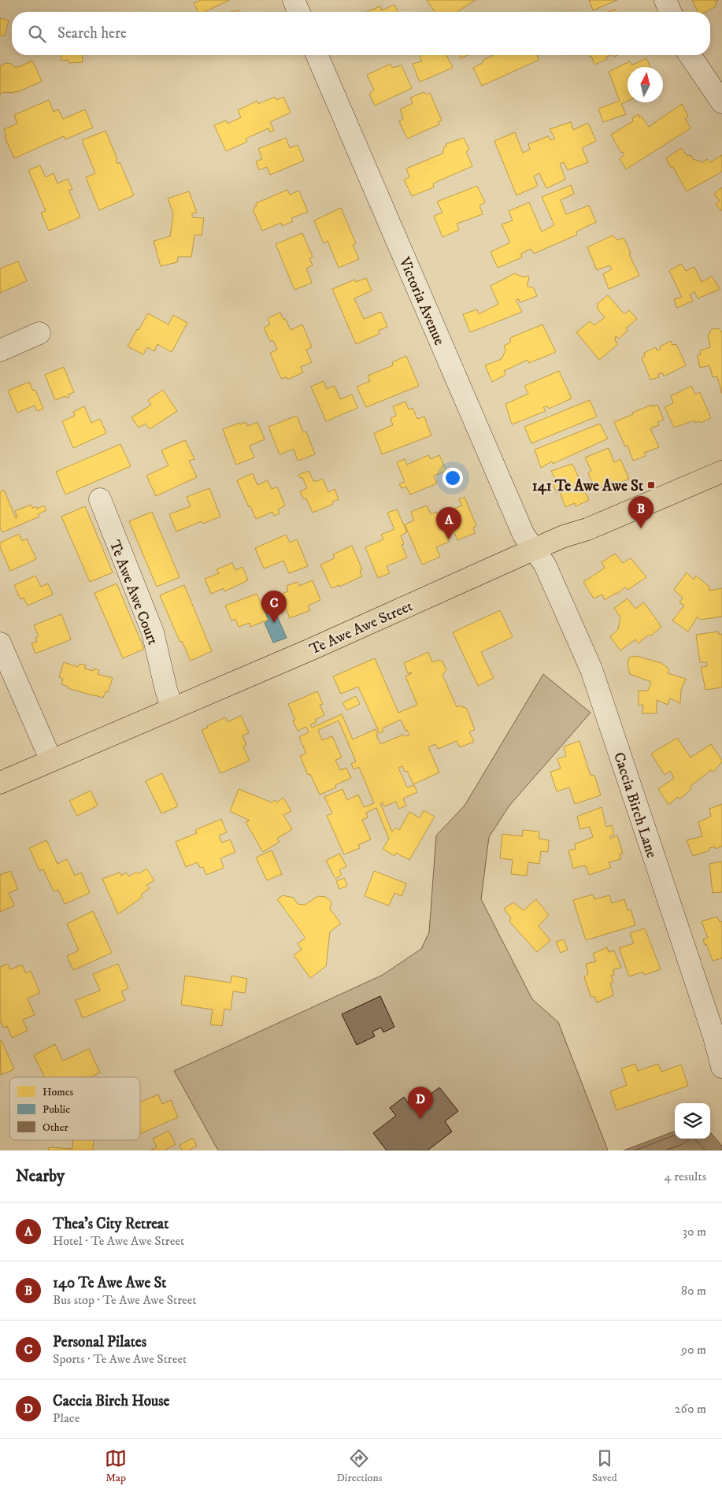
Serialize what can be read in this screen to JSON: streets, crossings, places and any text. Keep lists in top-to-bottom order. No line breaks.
{"streets":{"main road":["Te Awe Awe Street"],"street":["Victoria Avenue","Te Awe Awe Court","Caccia Birch Lane"]},"crossings":[["Victoria Avenue","Te Awe Awe Street"],["Victoria Avenue","Caccia Birch Lane"],["Te Awe Awe Court","Te Awe Awe Street"],["Te Awe Awe Street","Caccia Birch Lane"]],"places":{"transit":["141 Te Awe Awe St"]},"legend":["Homes","Public","Other"],"north":"top","page":{"search":"Search here","pins":["B","A","C","D"],"heading":["Nearby","4 results"],"list":[{"mark":"A","name":"Thea's City Retreat","note":"Hotel · Te Awe Awe Street","value":"30 m"},{"mark":"B","name":"140 Te Awe Awe St","note":"Bus stop · Te Awe Awe Street","value":"80 m"},{"mark":"C","name":"Personal Pilates","note":"Sports · Te Awe Awe Street","value":"90 m"},{"mark":"D","name":"Caccia Birch House","note":"Place","value":"260 m"}],"nav":["Map","Directions","Saved"]}}
